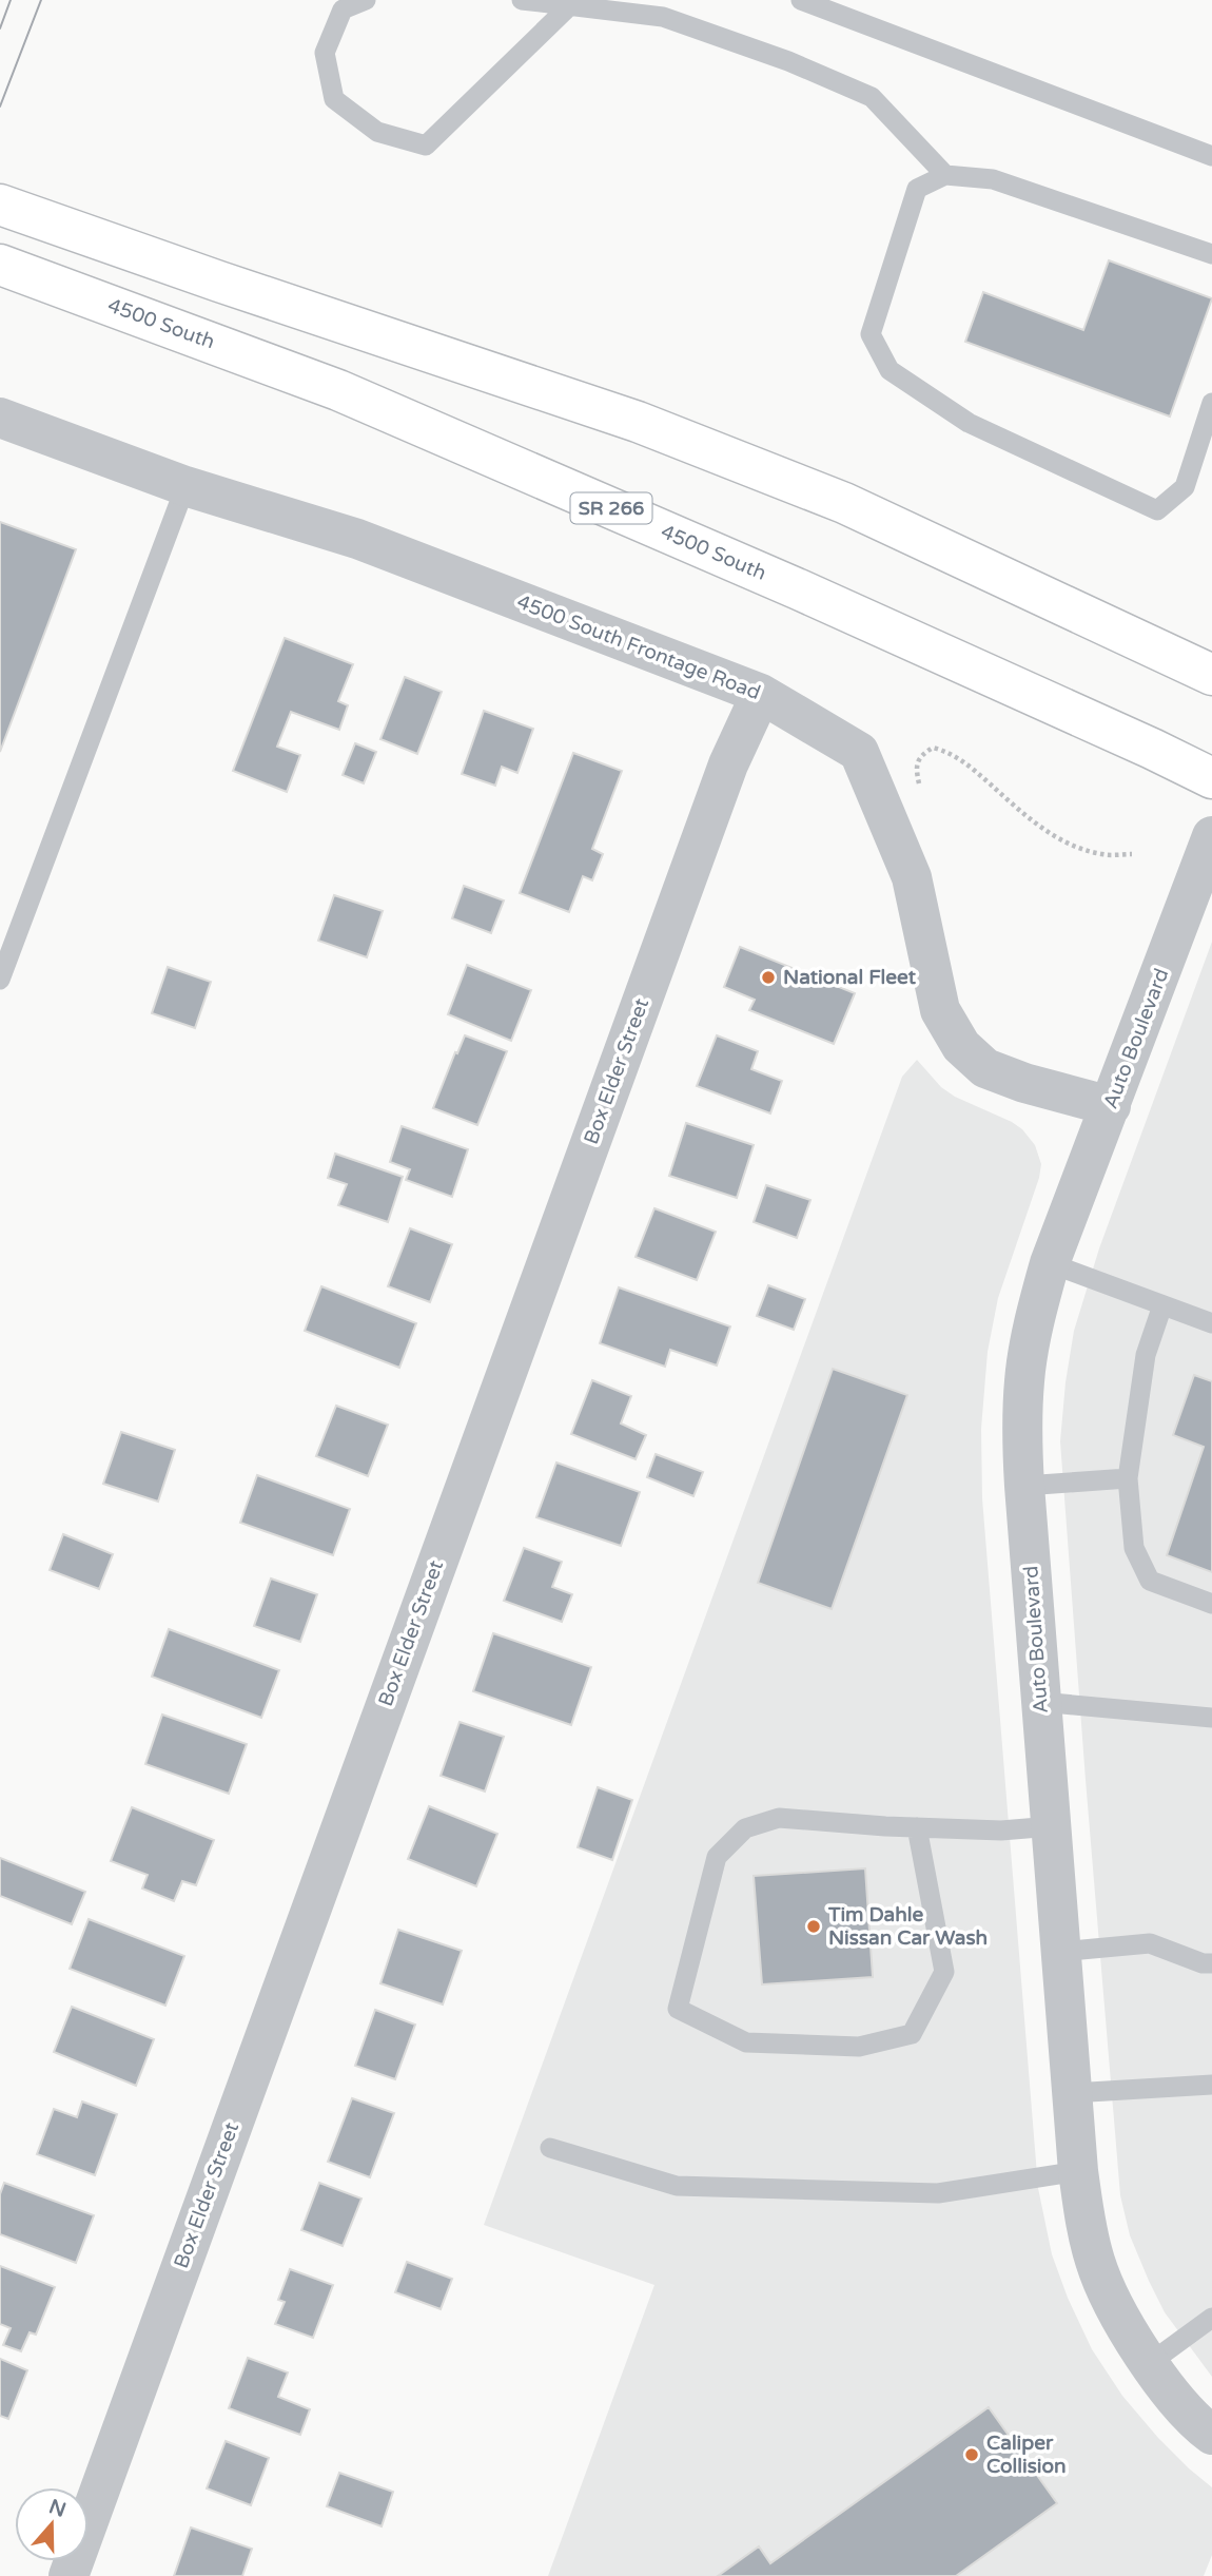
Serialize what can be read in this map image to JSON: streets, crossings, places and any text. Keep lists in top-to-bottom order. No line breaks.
{"streets":{"main road":["4500 South","SR 266"],"street":["4500 South Frontage Road","Auto Boulevard","Box Elder Street"]},"crossings":[["4500 South Frontage Road","Auto Boulevard"],["4500 South Frontage Road","Box Elder Street"]],"places":["National Fleet","Tim Dahle Nissan Car Wash","Caliper Collision"],"north":"top"}
